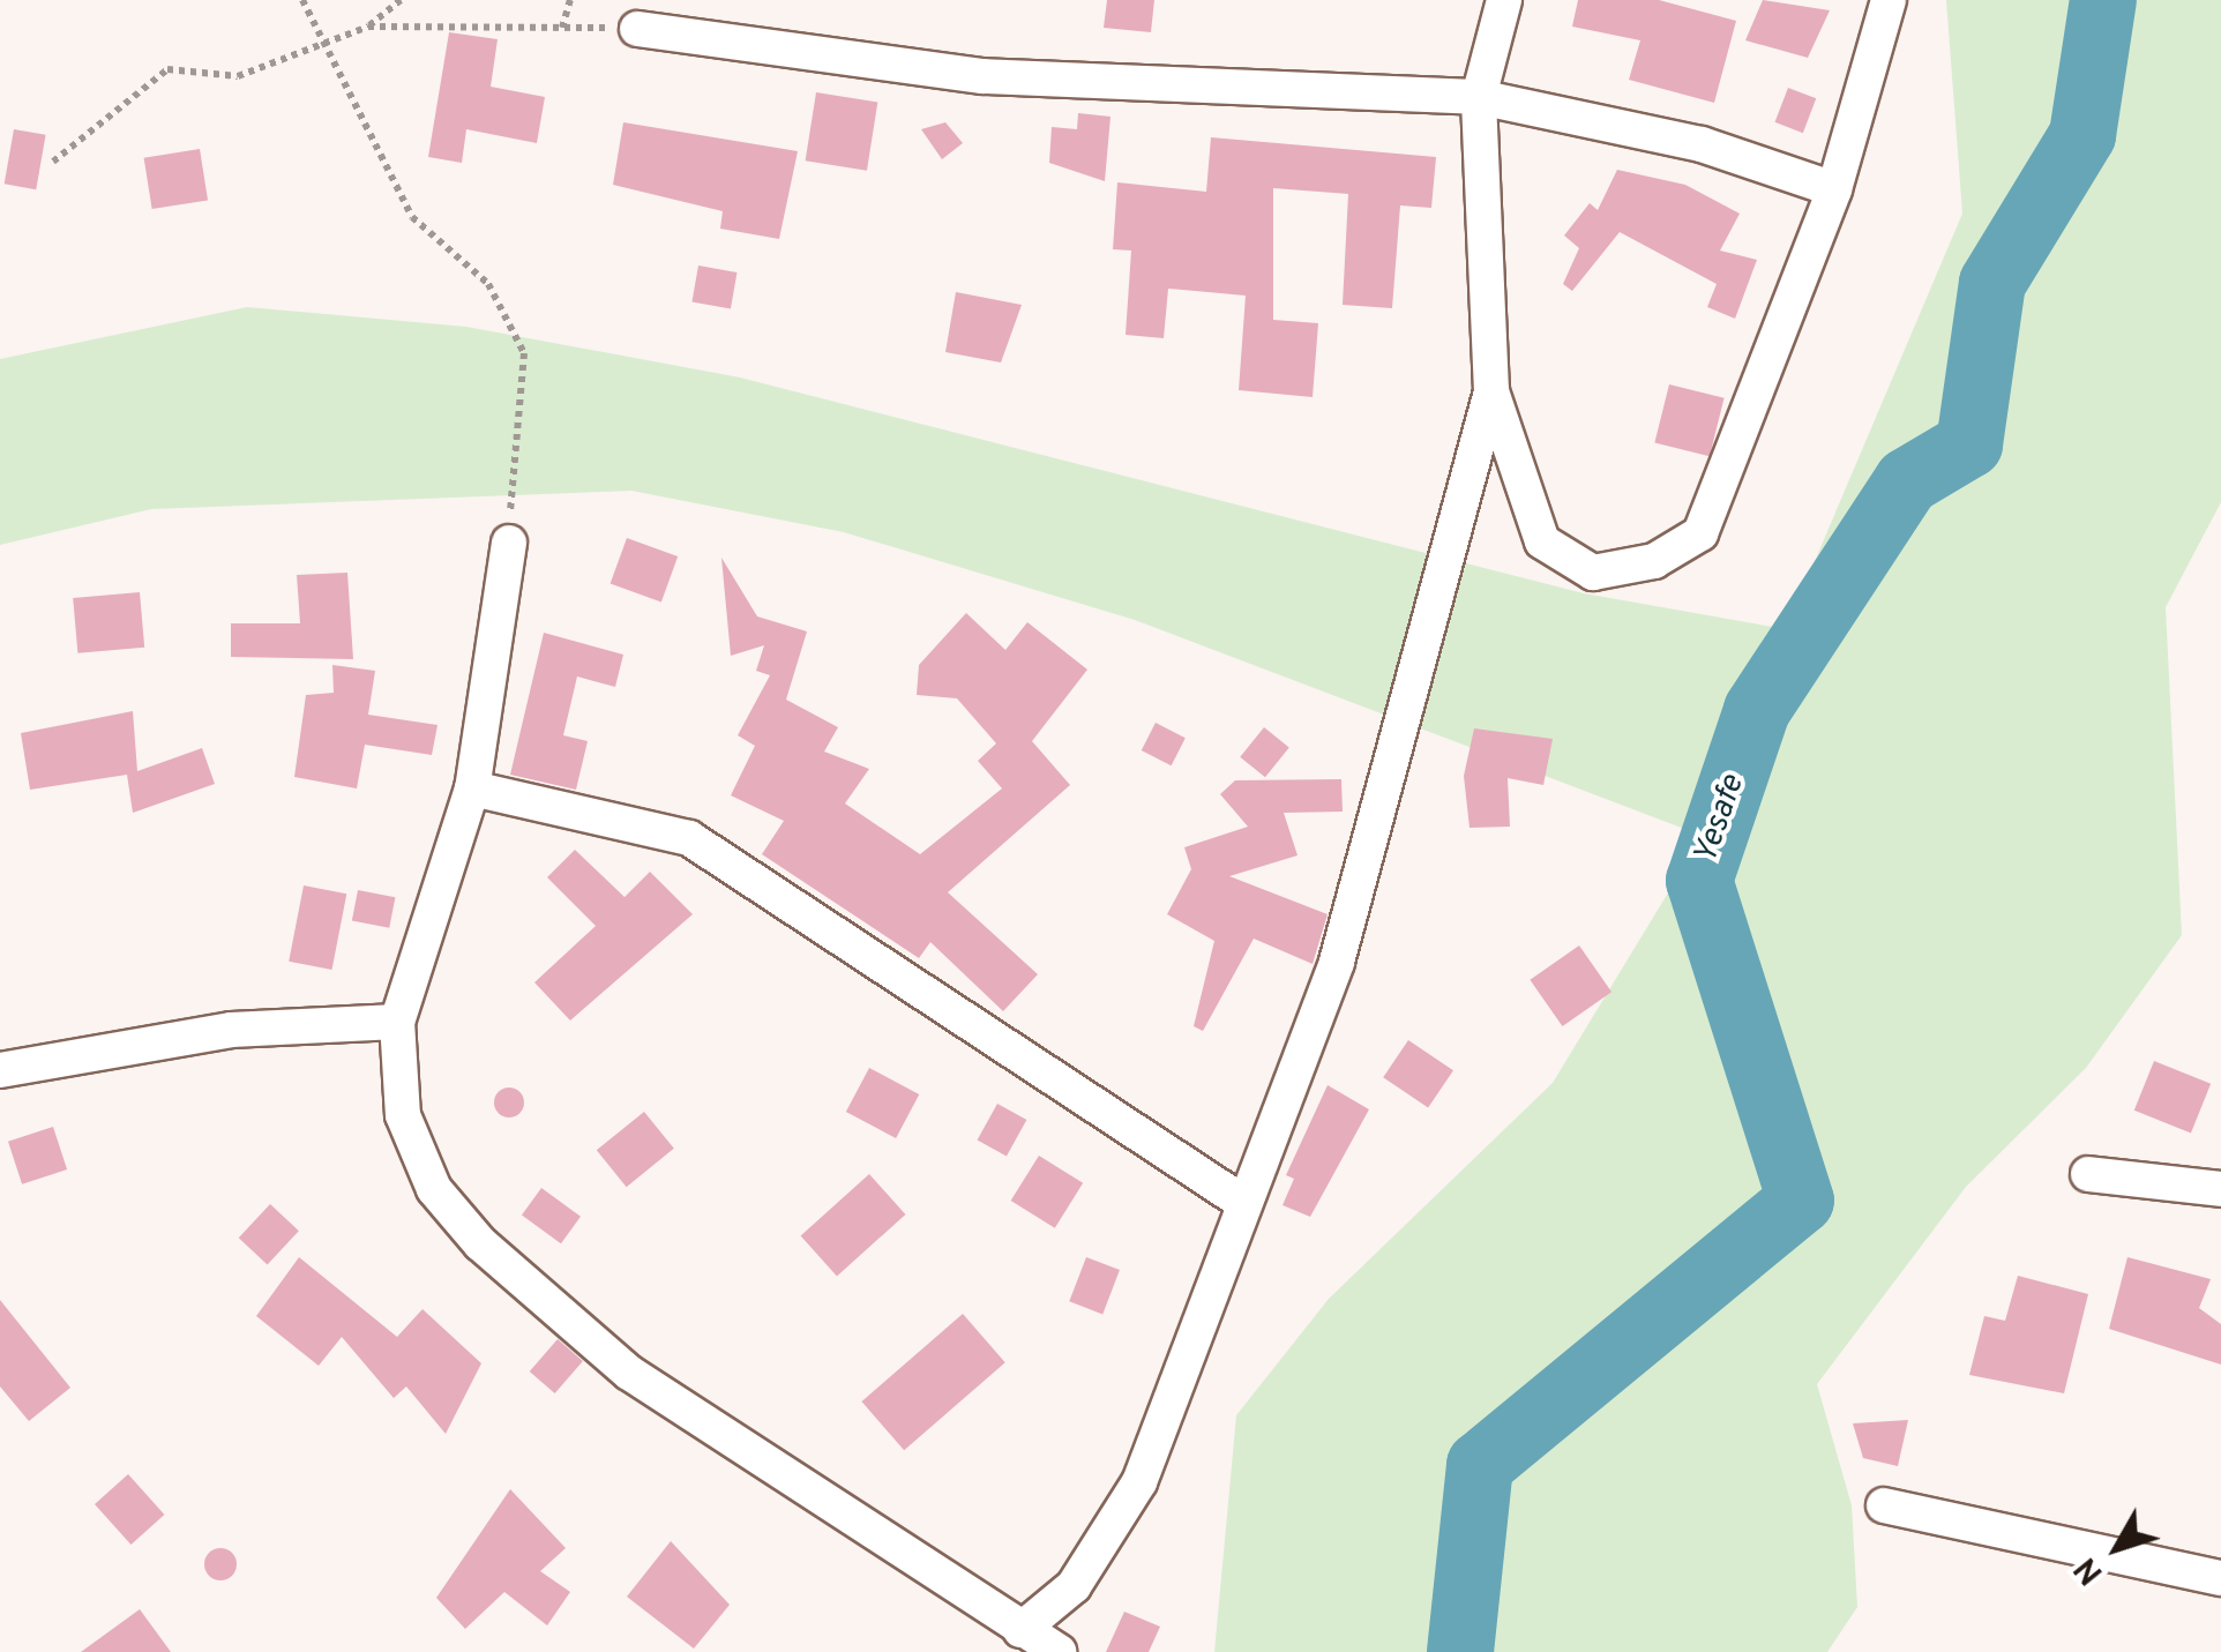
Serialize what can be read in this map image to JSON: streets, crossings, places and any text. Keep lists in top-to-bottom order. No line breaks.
{"water":["Yesafe"],"north":"bottom left"}
